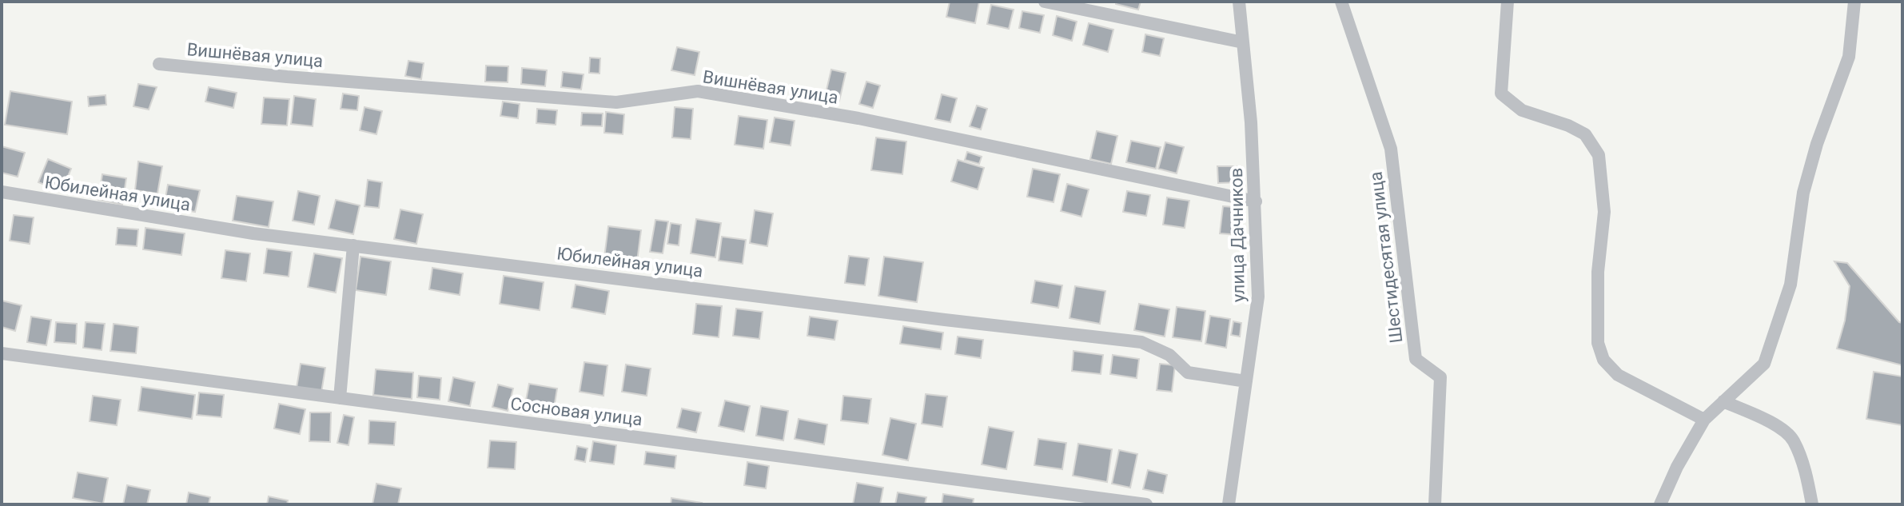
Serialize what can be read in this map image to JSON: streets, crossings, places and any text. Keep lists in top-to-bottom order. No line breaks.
{"streets":{"street":["Вишнёвая улица","Юбилейная улица","улица Дачников","Шестидесятая улица","Сосновая улица"]},"crossings":[["Вишнёвая улица","улица Дачников"],["Юбилейная улица","улица Дачников"]]}
